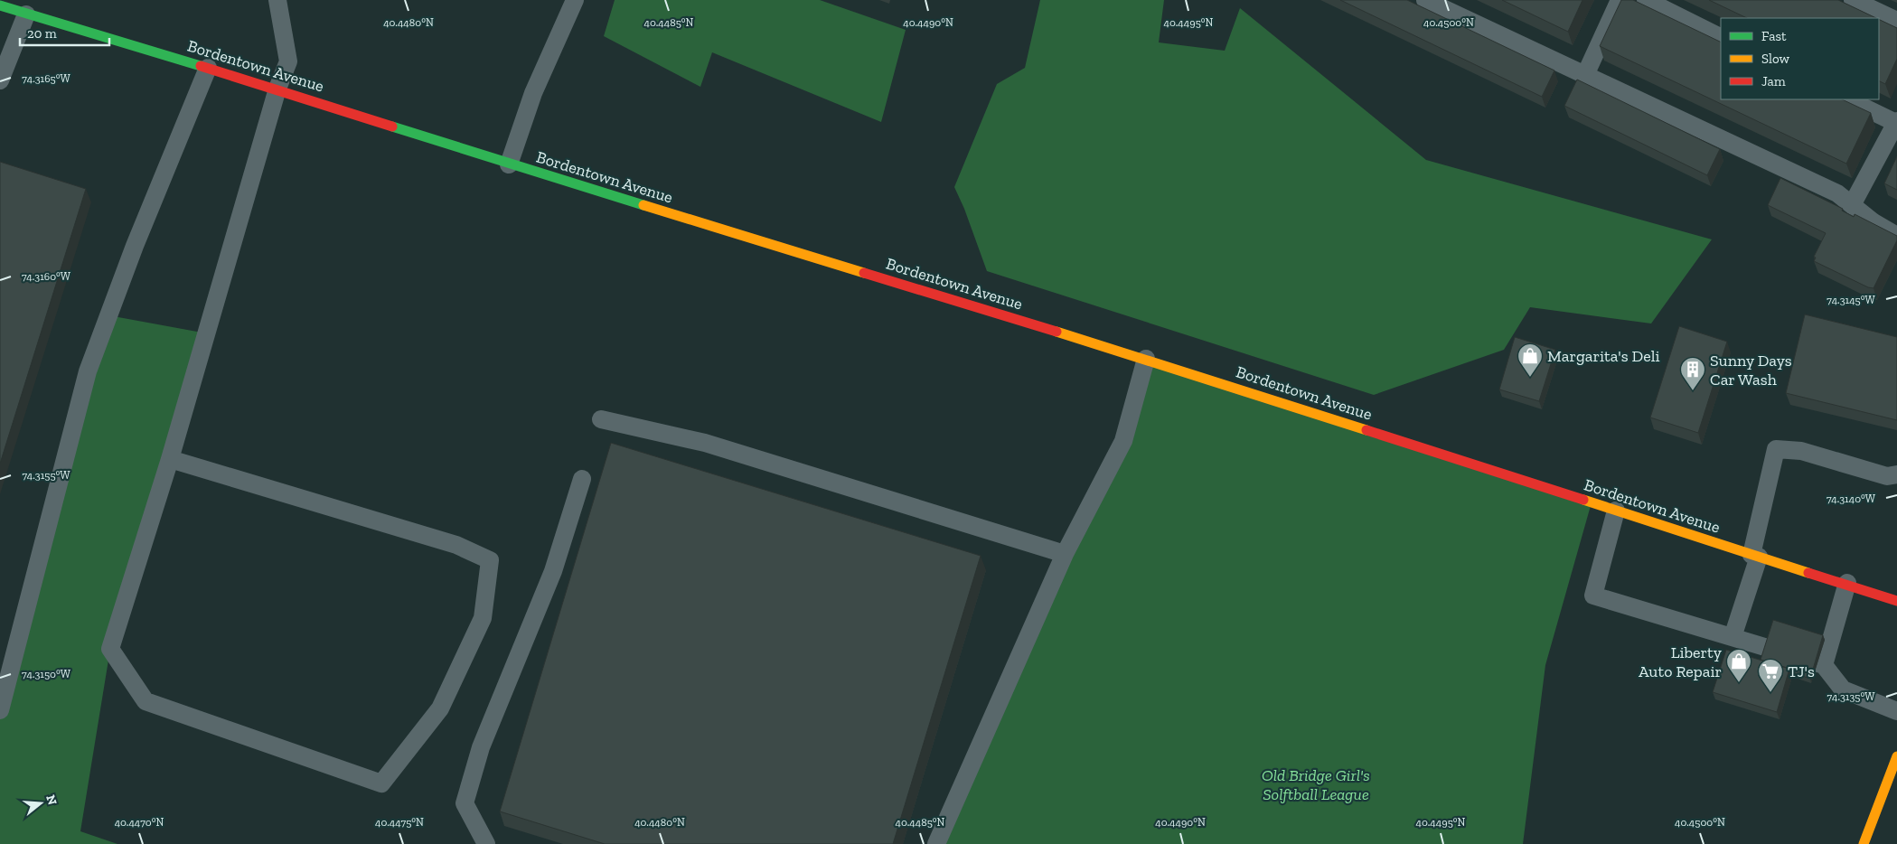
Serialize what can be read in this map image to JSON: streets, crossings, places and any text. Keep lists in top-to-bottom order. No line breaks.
{"streets":{"street":["Bordentown Avenue"]},"parks":["Old Bridge Girl's Solftball League"],"places":{"shop":["Margarita's Deli","Liberty Auto Repair"],"building":["Sunny Days Car Wash"],"supermarket":["TJ's"]},"legend":["Fast","Slow","Jam"],"scale_bar":"20 m","north":"right","coordinates":["40.4480°N","40.4485°N","40.4490°N","40.4495°N","40.4500°N","74.3165°W","74.3160°W","74.3145°W","74.3155°W","74.3140°W","74.3150°W","74.3135°W","40.4470°N","40.4475°N"]}
